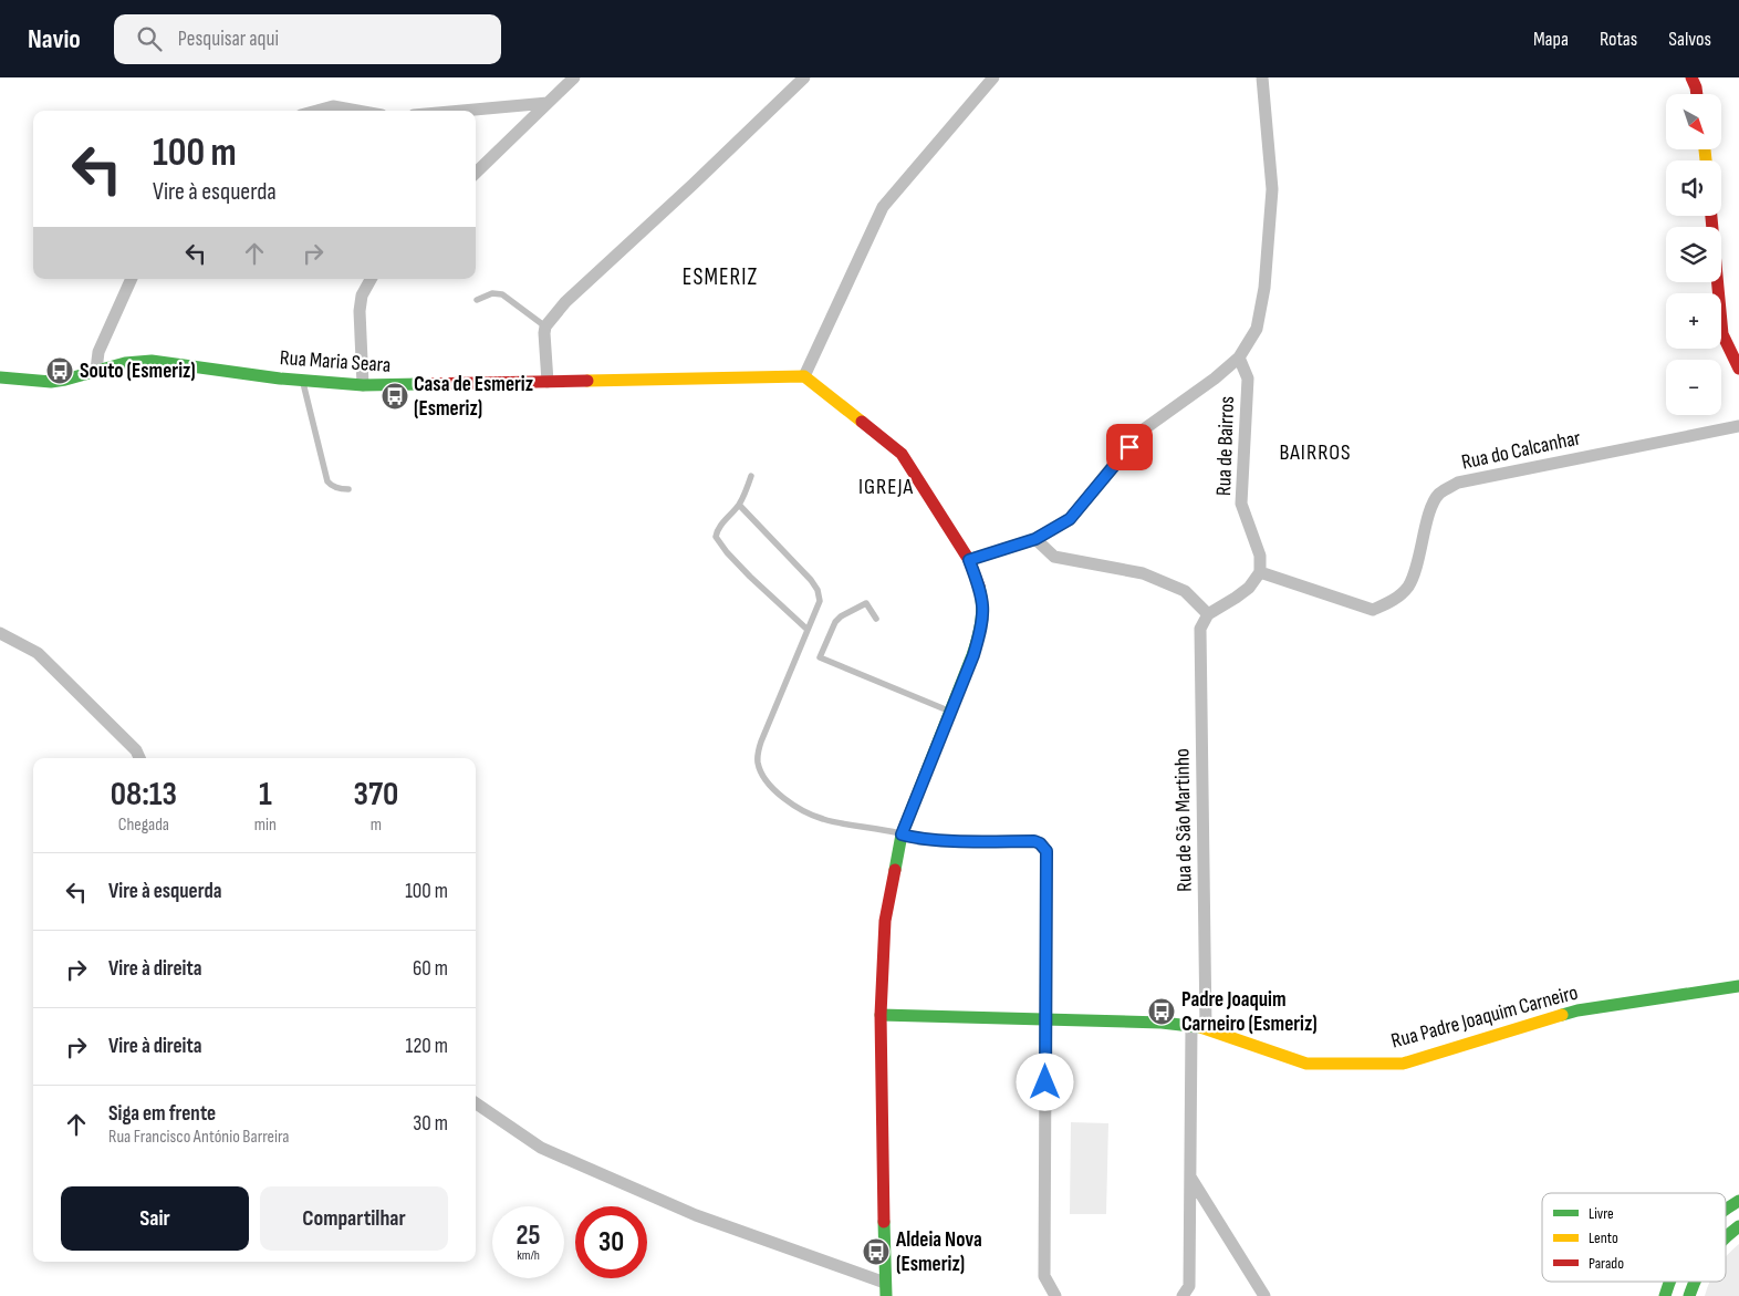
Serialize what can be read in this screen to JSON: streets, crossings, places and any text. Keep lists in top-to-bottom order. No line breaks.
{"streets":{"main road":["Rua Maria Seara","Rua Padre Joaquim Carneiro"],"street":["Rua de Bairros","Rua do Calcanhar","Rua de São Martinho"]},"crossings":[["Rua de Bairros","Rua do Calcanhar"],["Rua de São Martinho","Rua Padre Joaquim Carneiro"]],"districts":["ESMERIZ","BAIRROS","IGREJA"],"places":{"bus stop":["Souto (Esmeriz)","Casa de Esmeriz (Esmeriz)","Padre Joaquim Carneiro (Esmeriz)","Aldeia Nova (Esmeriz)"]},"legend":["Livre","Lento","Parado"],"north":"bottom right","page":{"header":"Navio","search":"Pesquisar aqui","nav":["Mapa","Rotas","Salvos"],"map_buttons":["+","−"],"turn":["100 m","Vire à esquerda"],"eta":["08:13","Chegada","1","min","370","m"],"list":[{"name":"Vire à esquerda","value":"100 m"},{"name":"Vire à direita","value":"60 m"},{"name":"Vire à direita","value":"120 m"},{"name":"Siga em frente","note":"Rua Francisco António Barreira","value":"30 m"}],"buttons":["Sair","Compartilhar"],"speed":"25 km/h","limit":"30"}}
